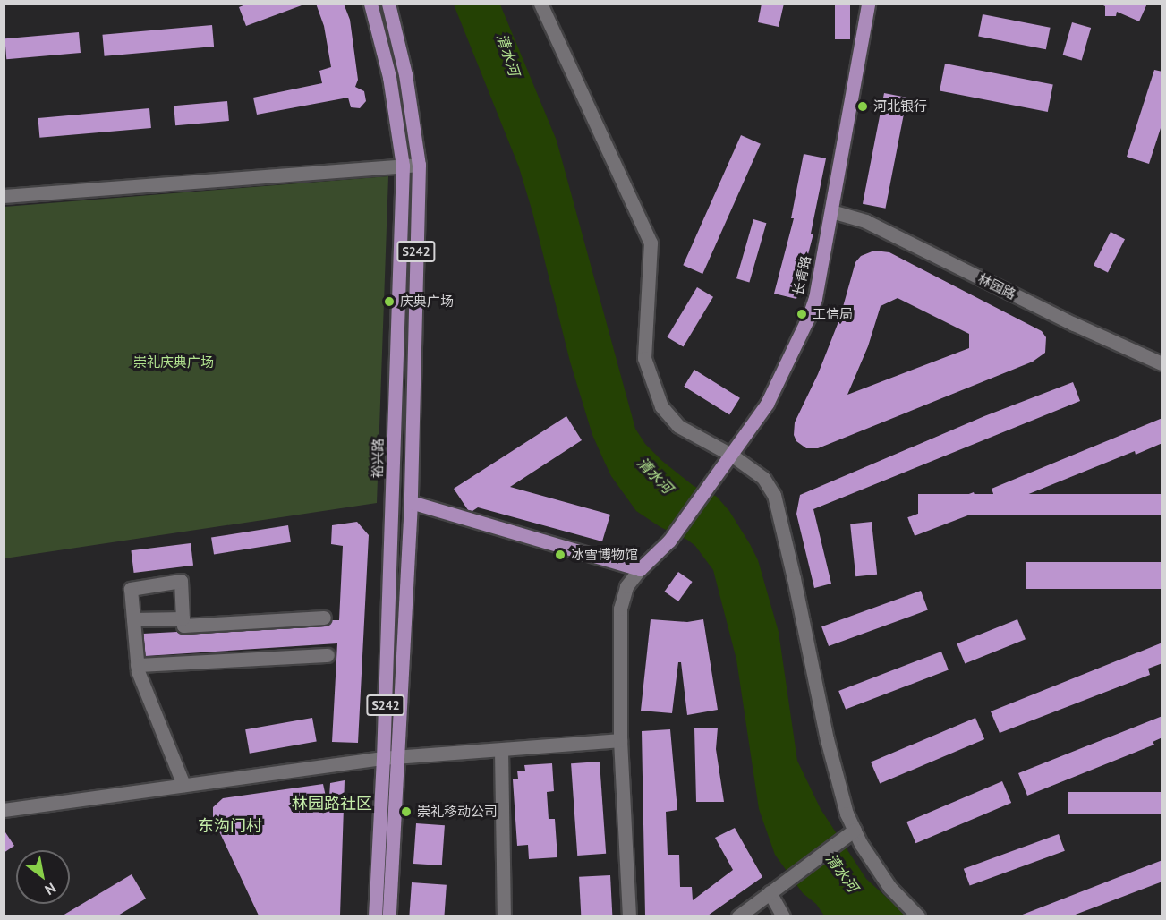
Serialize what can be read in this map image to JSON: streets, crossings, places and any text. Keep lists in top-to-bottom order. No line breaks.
{"streets":{"main road":["S242","长青路","裕兴路"],"street":["林园路"]},"crossings":[["长青路","林园路"]],"districts":["林园路社区","东沟门村"],"water":["清水河"],"parks":["崇礼庆典广场"],"places":["河北银行","庆典广场","工信局","冰雪博物馆","崇礼移动公司"],"north":"bottom right"}
